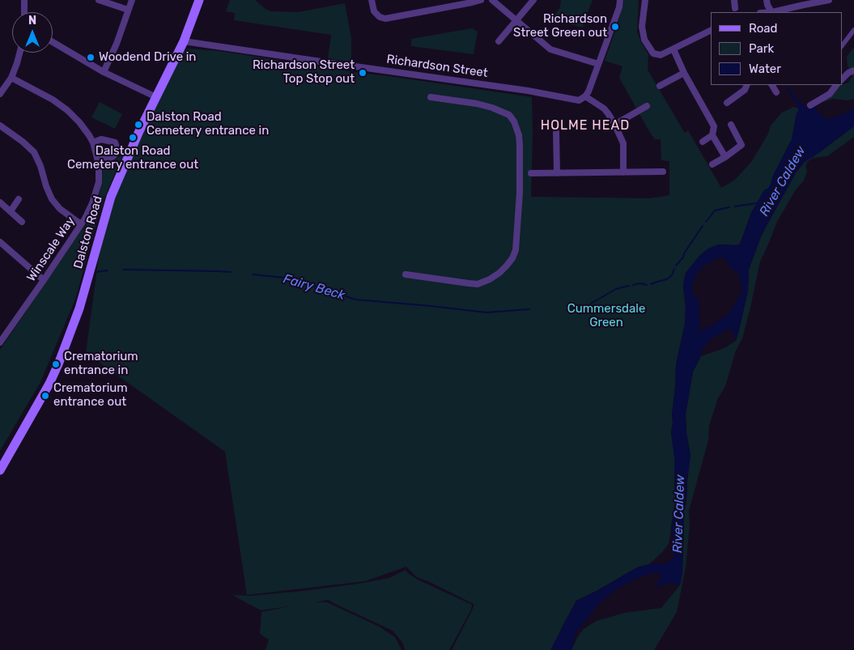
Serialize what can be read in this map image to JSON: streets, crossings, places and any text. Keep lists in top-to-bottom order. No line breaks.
{"streets":{"main road":["Dalston Road"],"street":["Richardson Street","Winscale Way"]},"crossings":[["Richardson Street","Dalston Road"]],"districts":["HOLME HEAD"],"water":["River Caldew","Fairy Beck"],"parks":["Cummersdale Green"],"places":["Richardson Street Green out","Woodend Drive in","Richardson Street Top Stop out","Dalston Road Cemetery entrance in","Dalston Road Cemetery entrance out","Crematorium entrance in","Crematorium entrance out"],"legend":["Road","Park","Water"],"north":"top"}
